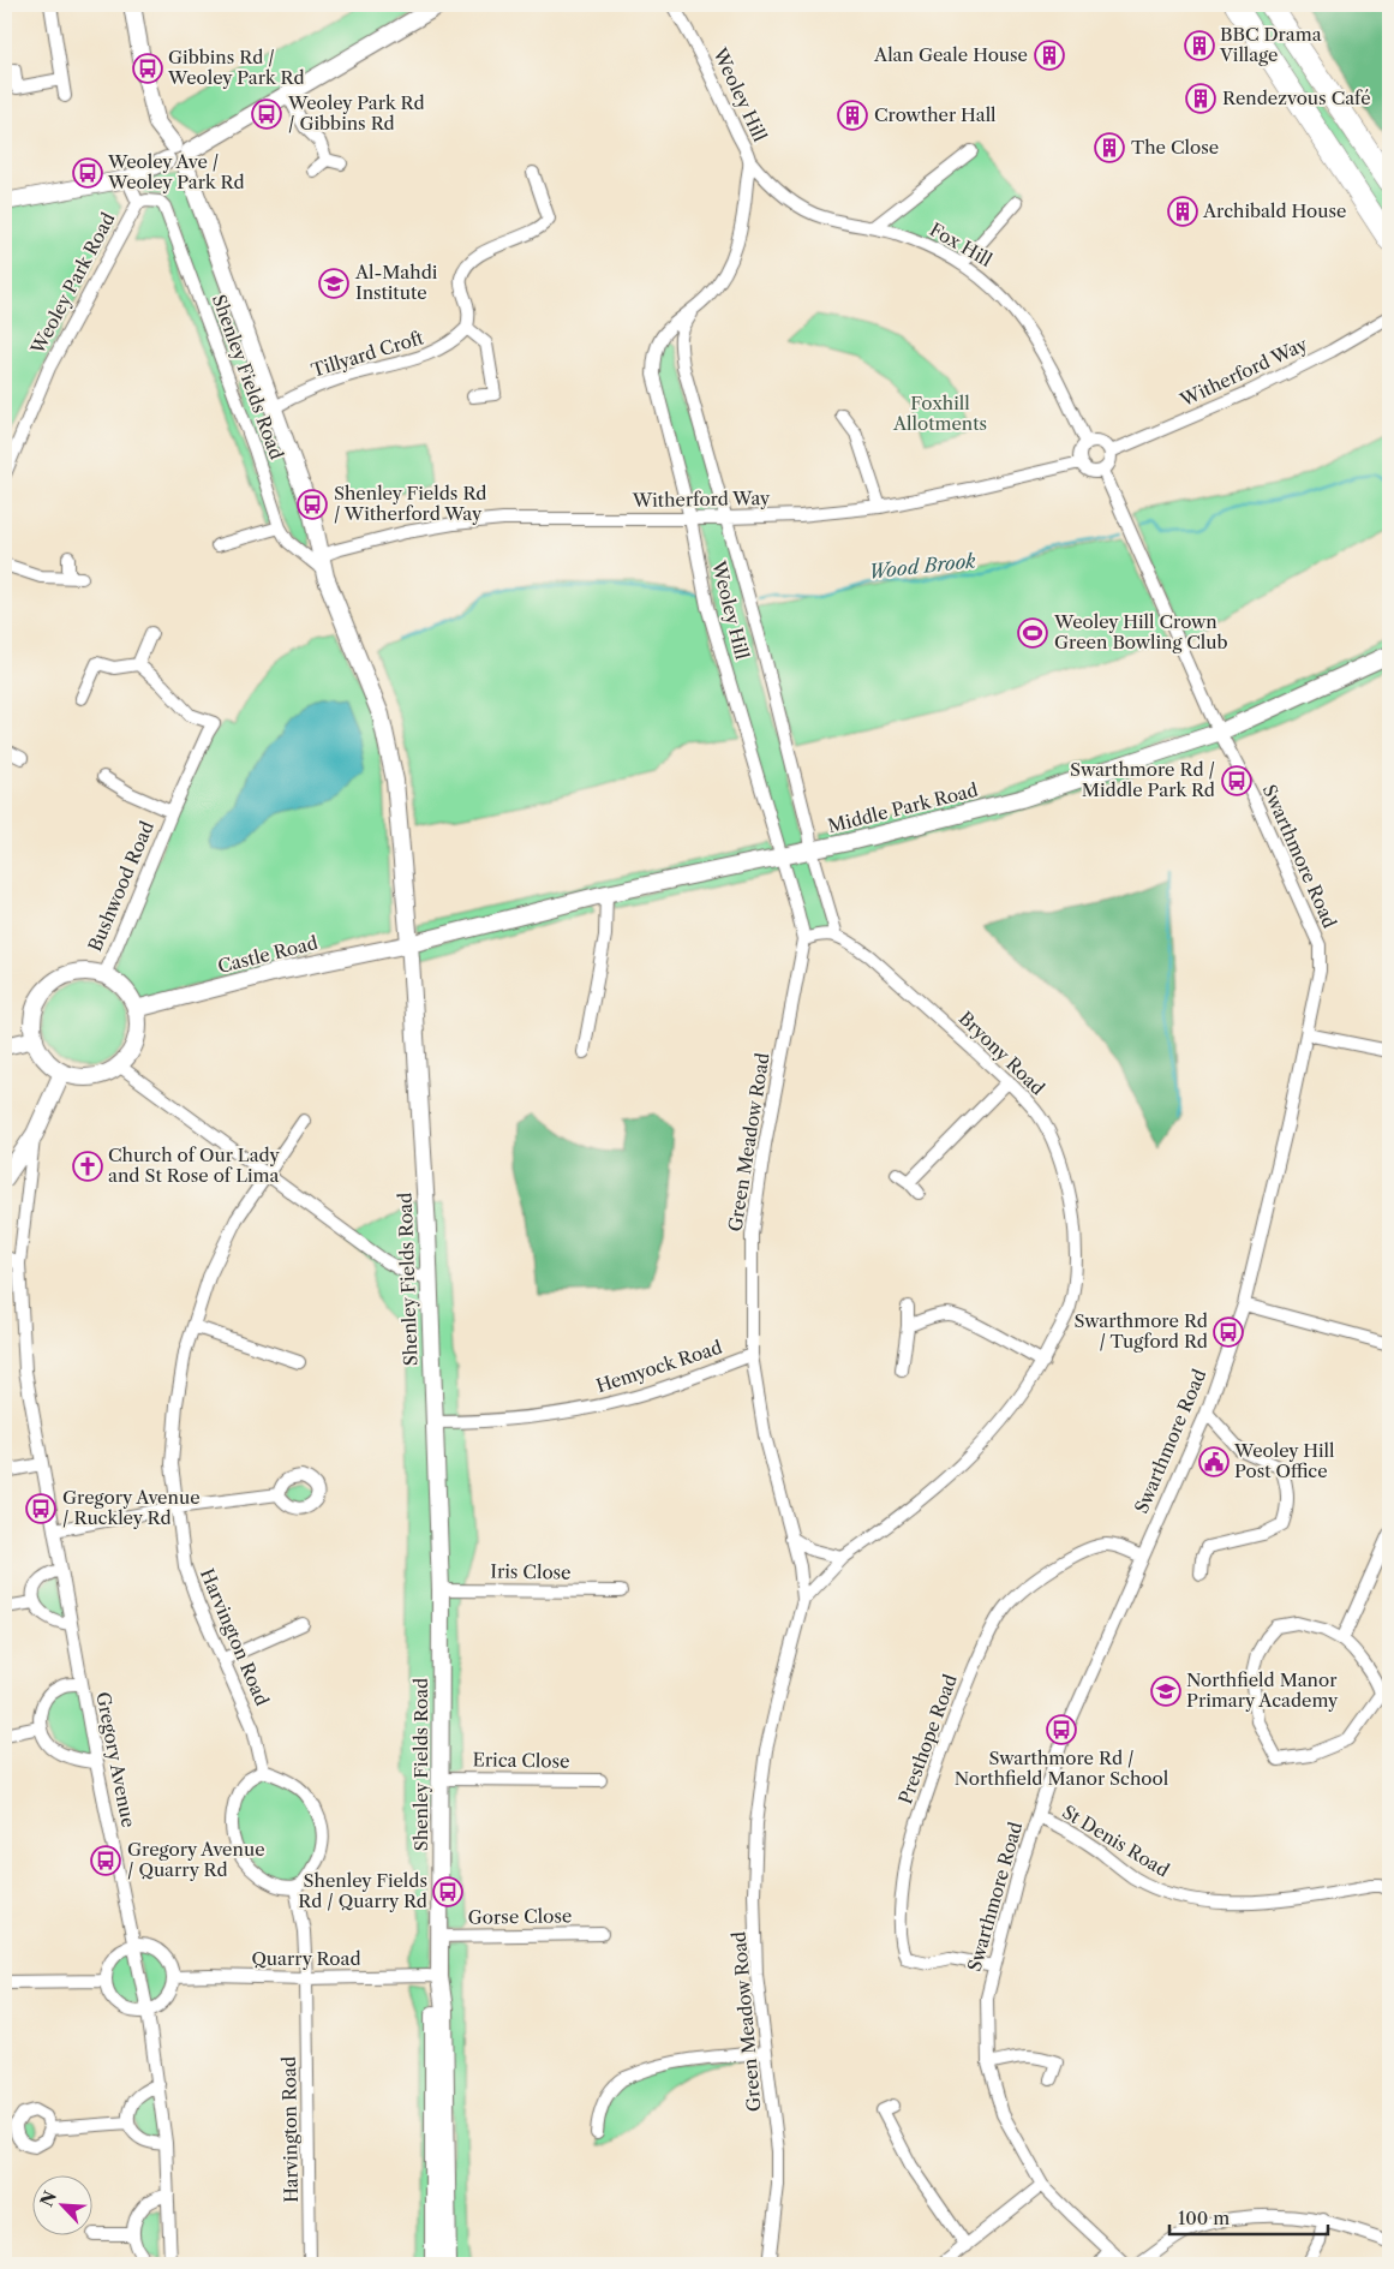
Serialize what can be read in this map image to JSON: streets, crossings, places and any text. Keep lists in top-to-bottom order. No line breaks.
{"streets":{"street":["Weoley Hill","Fox Hill","Weoley Park Road","Tillyard Croft","Witherford Way","Shenley Fields Road","Middle Park Road","Swarthmore Road","Bushwood Road","Castle Road","Bryony Road","Green Meadow Road","Hemyock Road","Iris Close","Harvington Road","Presthope Road","Gregory Avenue","Erica Close","St Denis Road","Gorse Close","Quarry Road"]},"crossings":[["Weoley Hill","Fox Hill"],["Weoley Hill","Witherford Way"],["Weoley Hill","Middle Park Road"],["Weoley Hill","Green Meadow Road"],["Fox Hill","Witherford Way"],["Weoley Park Road","Shenley Fields Road"],["Tillyard Croft","Shenley Fields Road"],["Witherford Way","Shenley Fields Road"],["Shenley Fields Road","Middle Park Road"],["Shenley Fields Road","Castle Road"],["Shenley Fields Road","Hemyock Road"],["Shenley Fields Road","Iris Close"],["Shenley Fields Road","Erica Close"],["Shenley Fields Road","Gorse Close"],["Shenley Fields Road","Quarry Road"],["Middle Park Road","Swarthmore Road"],["Middle Park Road","Castle Road"],["Swarthmore Road","Presthope Road"],["Swarthmore Road","St Denis Road"],["Bushwood Road","Castle Road"],["Green Meadow Road","Hemyock Road"],["Harvington Road","Quarry Road"]],"water":["Wood Brook"],"parks":["Foxhill Allotments"],"places":{"building":["BBC Drama Village","Alan Geale House","Rendezvous Café","Crowther Hall","The Close","Archibald House"],"bus stop":["Gibbins Rd / Weoley Park Rd","Weoley Park Rd / Gibbins Rd","Weoley Ave / Weoley Park Rd","Shenley Fields Rd / Witherford Way","Swarthmore Rd / Middle Park Rd","Swarthmore Rd / Tugford Rd","Gregory Avenue / Ruckley Rd","Swarthmore Rd / Northfield Manor School","Gregory Avenue / Quarry Rd","Shenley Fields Rd / Quarry Rd"],"school or university":["Al-Mahdi Institute","Northfield Manor Primary Academy"],"sports":["Weoley Hill Crown Green Bowling Club"],"church":["Church of Our Lady and St Rose of Lima"],"public building":["Weoley Hill Post Office"]},"scale_bar":"100 m","north":"top left"}
